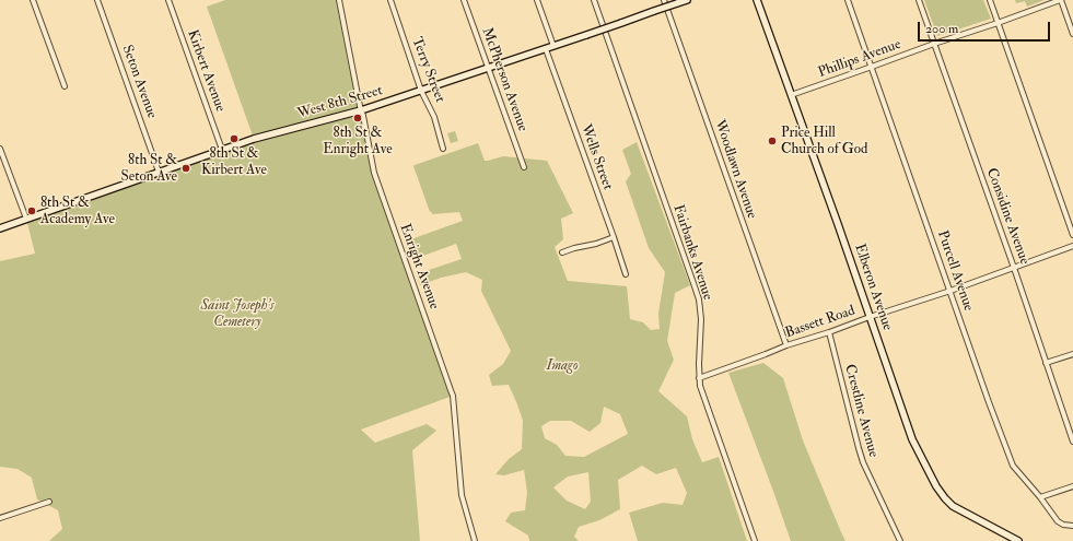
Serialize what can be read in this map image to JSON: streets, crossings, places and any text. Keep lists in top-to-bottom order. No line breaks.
{"streets":{"street":["Phillips Avenue","Terry Street","Kirbert Avenue","McPherson Avenue","Seton Avenue","West 8th Street","Wells Street","Woodlawn Avenue","Considine Avenue","Fairbanks Avenue","Enright Avenue","Purcell Avenue","Elberon Avenue","Bassett Road","Crestline Avenue"]},"crossings":[["Phillips Avenue","Considine Avenue"],["Phillips Avenue","Purcell Avenue"],["Phillips Avenue","Elberon Avenue"],["Terry Street","West 8th Street"],["Kirbert Avenue","West 8th Street"],["McPherson Avenue","West 8th Street"],["Seton Avenue","West 8th Street"],["West 8th Street","Wells Street"],["West 8th Street","Enright Avenue"],["Woodlawn Avenue","Bassett Road"],["Considine Avenue","Bassett Road"],["Fairbanks Avenue","Bassett Road"],["Purcell Avenue","Bassett Road"],["Elberon Avenue","Bassett Road"],["Bassett Road","Crestline Avenue"]],"parks":["Saint Joseph’s Cemetery","Imago"],"places":["8th St & Enright Ave","8th St & Kirbert Ave","Price Hill Church of God","8th St & Seton Ave","8th St & Academy Ave"],"scale_bar":"200 m"}
